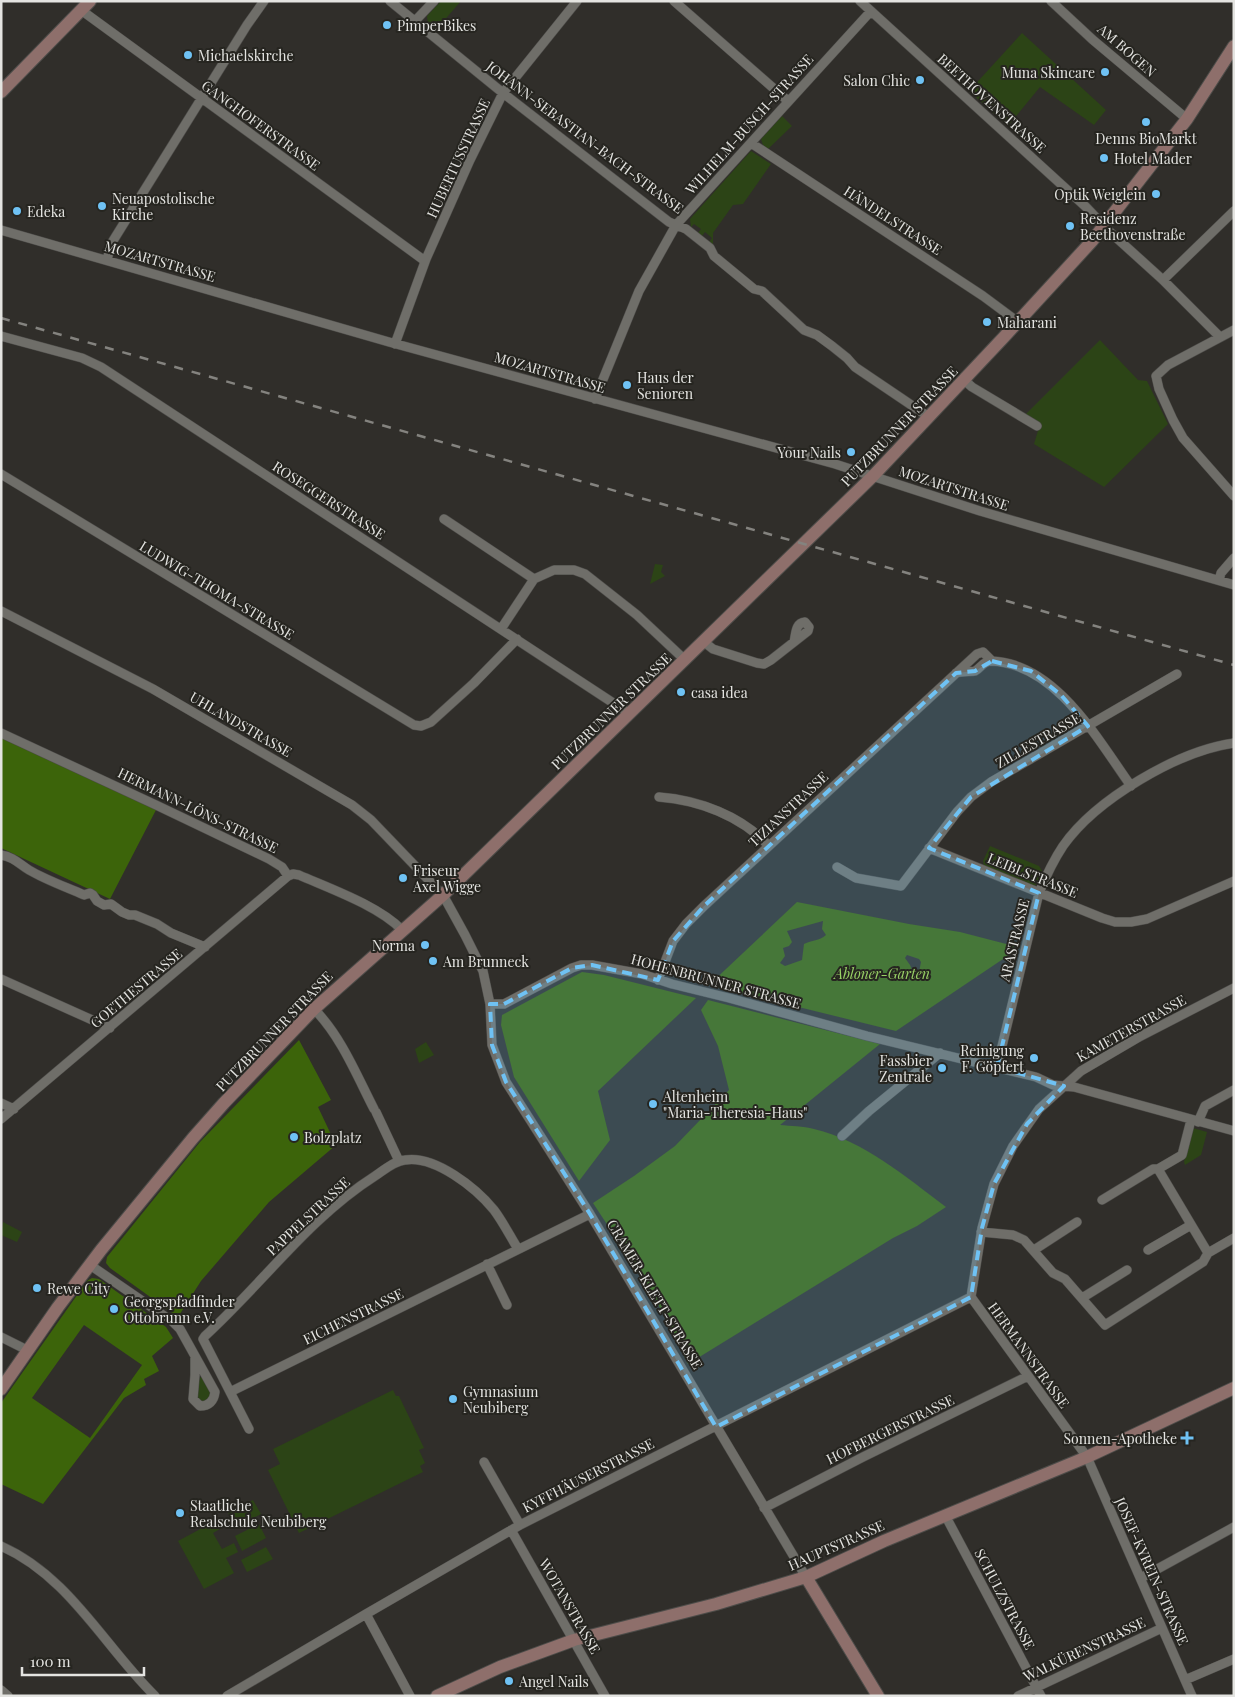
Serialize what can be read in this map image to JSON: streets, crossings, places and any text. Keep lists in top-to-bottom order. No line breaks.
{"streets":{"main road":["PUTZBRUNNER STRASSE","CRAMER-KLETT-STRASSE","HAUPTSTRASSE"],"street":["AM BOGEN","BEETHOVENSTRASSE","WILHELM-BUSCH-STRASSE","GANGHOFERSTRASSE","JOHANN-SEBASTIAN-BACH-STRASSE","HUBERTUSSTRASSE","HÄNDELSTRASSE","MOZARTSTRASSE","ROSEGGERSTRASSE","LUDWIG-THOMA-STRASSE","UHLANDSTRASSE","ZILLESTRASSE","TIZIANSTRASSE","HERMANN-LÖNS-STRASSE","LEIBLSTRASSE","ARASTRASSE","HOHENBRUNNER STRASSE","GOETHESTRASSE","KAMETERSTRASSE","PAPPELSTRASSE","EICHENSTRASSE","HERMANNSTRASSE","HOFBERGERSTRASSE","KYFFHÄUSERSTRASSE","JOSEF-KYREIN-STRASSE","SCHULZSTRASSE","WOTANSTRASSE","WALKÜRENSTRASSE"]},"crossings":[["AM BOGEN","PUTZBRUNNER STRASSE"],["BEETHOVENSTRASSE","WILHELM-BUSCH-STRASSE"],["BEETHOVENSTRASSE","PUTZBRUNNER STRASSE"],["WILHELM-BUSCH-STRASSE","JOHANN-SEBASTIAN-BACH-STRASSE"],["WILHELM-BUSCH-STRASSE","HÄNDELSTRASSE"],["WILHELM-BUSCH-STRASSE","MOZARTSTRASSE"],["GANGHOFERSTRASSE","HUBERTUSSTRASSE"],["JOHANN-SEBASTIAN-BACH-STRASSE","HUBERTUSSTRASSE"],["JOHANN-SEBASTIAN-BACH-STRASSE","PUTZBRUNNER STRASSE"],["HUBERTUSSTRASSE","MOZARTSTRASSE"],["HÄNDELSTRASSE","PUTZBRUNNER STRASSE"],["MOZARTSTRASSE","PUTZBRUNNER STRASSE"],["PUTZBRUNNER STRASSE","ROSEGGERSTRASSE"],["PUTZBRUNNER STRASSE","UHLANDSTRASSE"],["PUTZBRUNNER STRASSE","CRAMER-KLETT-STRASSE"],["ROSEGGERSTRASSE","LUDWIG-THOMA-STRASSE"],["UHLANDSTRASSE","CRAMER-KLETT-STRASSE"],["ZILLESTRASSE","TIZIANSTRASSE"],["ZILLESTRASSE","LEIBLSTRASSE"],["TIZIANSTRASSE","ARASTRASSE"],["TIZIANSTRASSE","HOHENBRUNNER STRASSE"],["HERMANN-LÖNS-STRASSE","GOETHESTRASSE"],["LEIBLSTRASSE","ARASTRASSE"],["ARASTRASSE","HOHENBRUNNER STRASSE"],["HOHENBRUNNER STRASSE","KAMETERSTRASSE"],["HOHENBRUNNER STRASSE","CRAMER-KLETT-STRASSE"],["KAMETERSTRASSE","HERMANNSTRASSE"],["PAPPELSTRASSE","EICHENSTRASSE"],["CRAMER-KLETT-STRASSE","EICHENSTRASSE"],["CRAMER-KLETT-STRASSE","HOFBERGERSTRASSE"],["CRAMER-KLETT-STRASSE","KYFFHÄUSERSTRASSE"],["CRAMER-KLETT-STRASSE","HAUPTSTRASSE"],["HERMANNSTRASSE","HOFBERGERSTRASSE"],["HERMANNSTRASSE","KYFFHÄUSERSTRASSE"],["HERMANNSTRASSE","HAUPTSTRASSE"],["HERMANNSTRASSE","JOSEF-KYREIN-STRASSE"],["KYFFHÄUSERSTRASSE","WOTANSTRASSE"],["HAUPTSTRASSE","JOSEF-KYREIN-STRASSE"],["HAUPTSTRASSE","SCHULZSTRASSE"],["HAUPTSTRASSE","WOTANSTRASSE"],["JOSEF-KYREIN-STRASSE","WALKÜRENSTRASSE"],["SCHULZSTRASSE","WALKÜRENSTRASSE"]],"parks":["Abloner-Garten"],"places":{"other":["PimperBikes","Michaelskirche","Muna Skincare","Salon Chic","Denns BioMarkt","Hotel Mader","Optik Weiglein","Neuapostolische Kirche","Edeka","Residenz Beethovenstraße","Maharani","Haus der Senioren","Your Nails","casa idea","Friseur Axel Wigge","Norma","Am Brunneck","Reinigung F. Göpfert","Fassbier Zentrale","Altenheim \"Maria-Theresia-Haus\"","Bolzplatz","Rewe City","Georgspfadfinder Ottobrunn e.V.","Gymnasium Neubiberg","Staatliche Realschule Neubiberg","Angel Nails"],"health":["Sonnen-Apotheke"]},"scale_bar":"100 m"}
